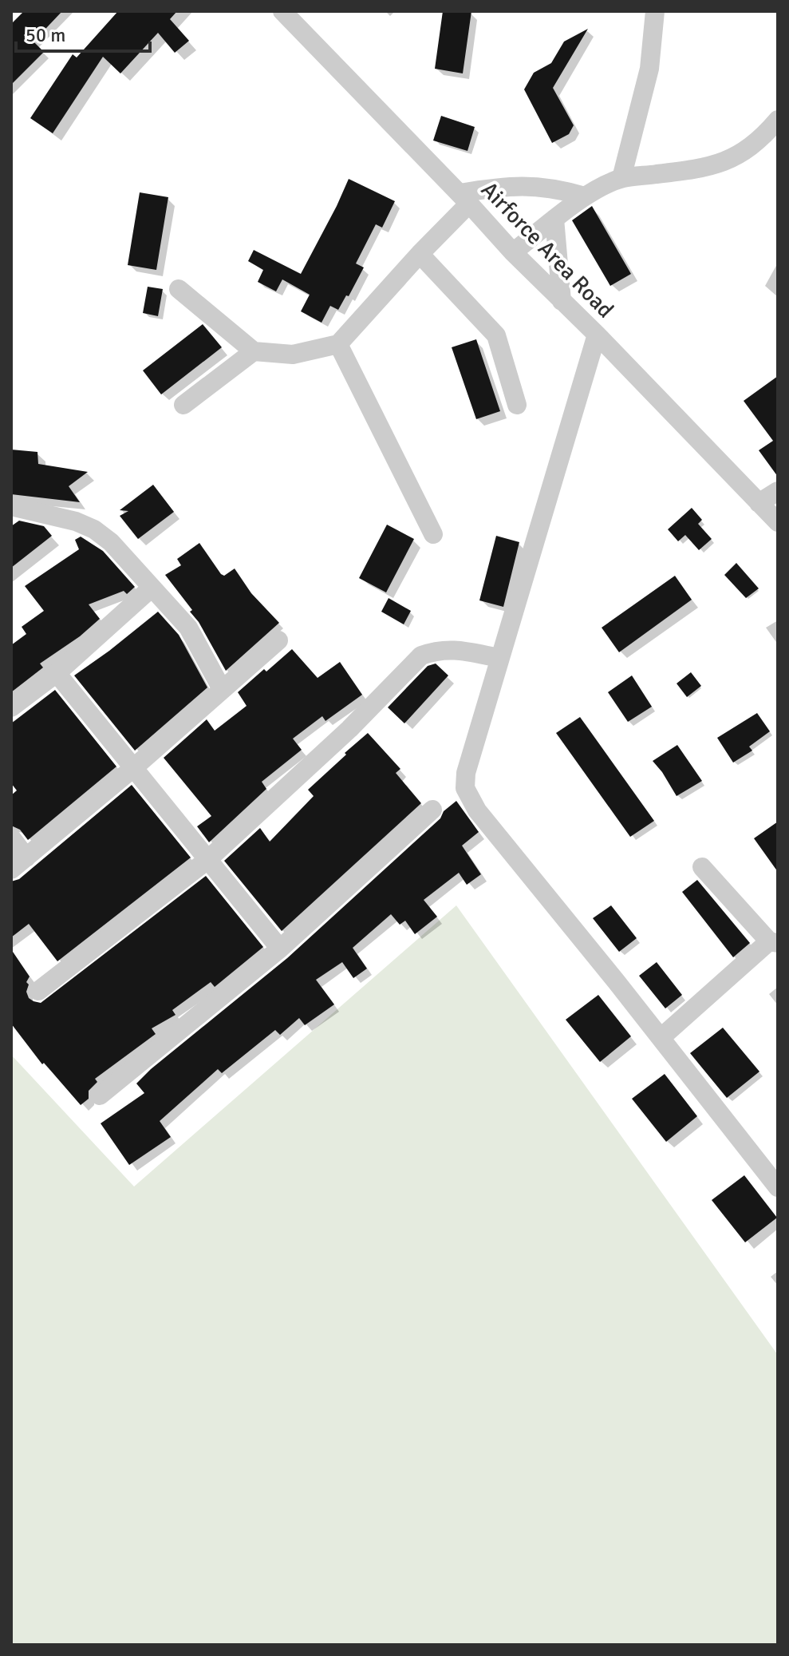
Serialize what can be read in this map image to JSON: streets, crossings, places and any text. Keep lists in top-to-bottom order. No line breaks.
{"streets":{"street":["Airforce Area Road"]},"scale_bar":"50 m"}
